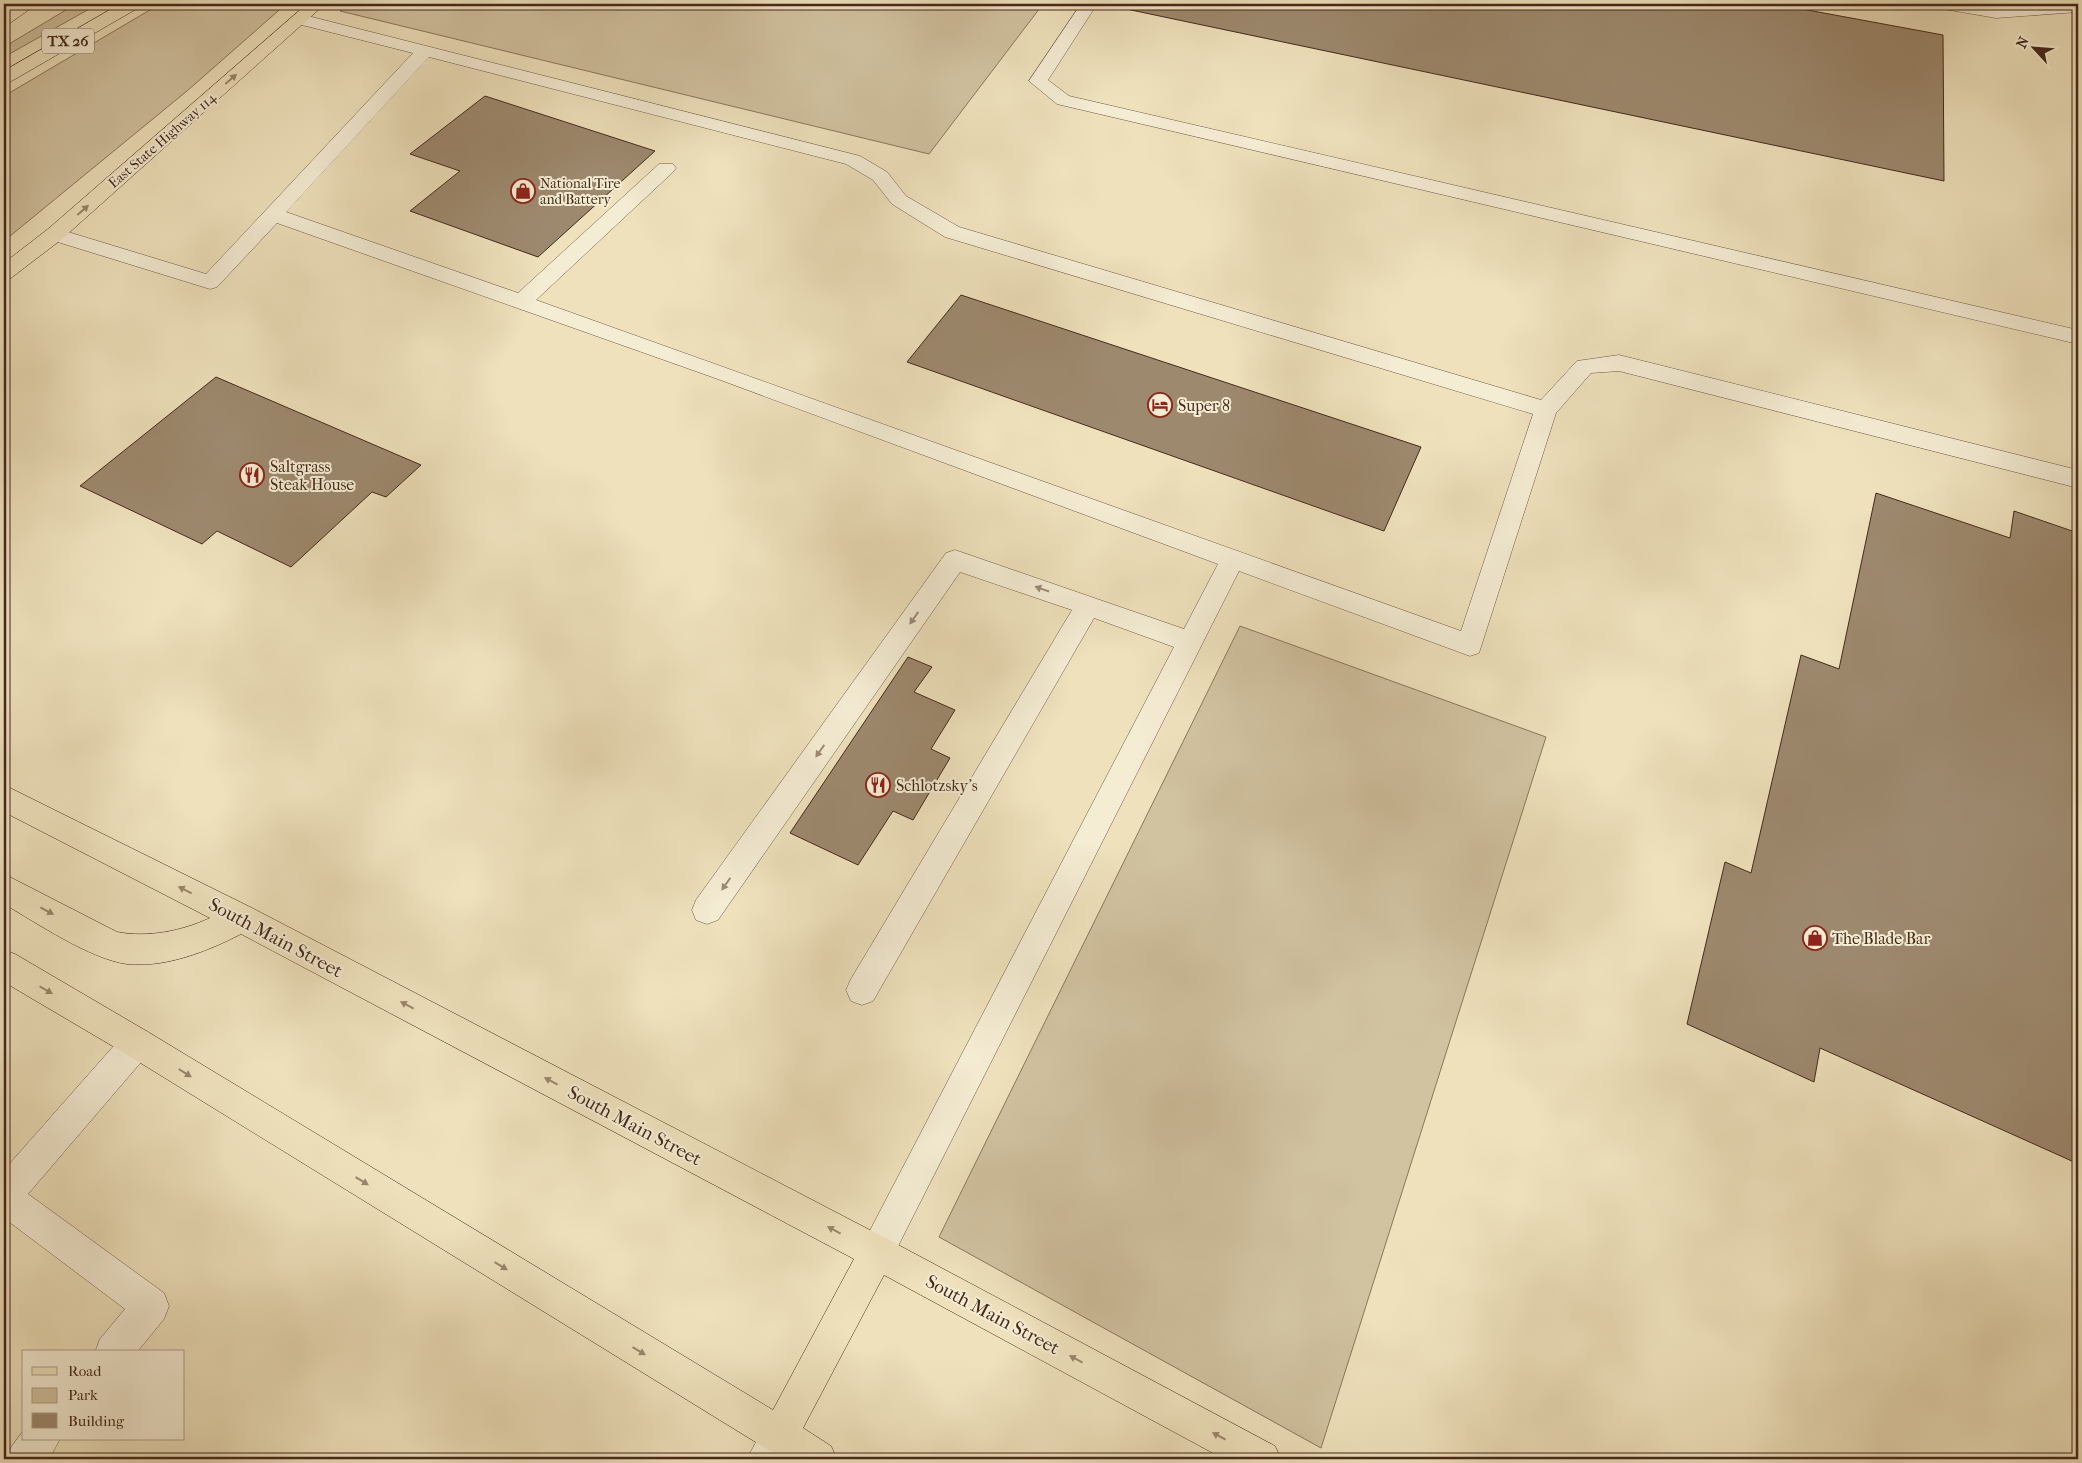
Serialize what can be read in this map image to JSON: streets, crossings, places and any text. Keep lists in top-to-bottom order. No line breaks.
{"streets":{"main road":["TX 26","East State Highway 114","South Main Street"]},"places":{"shop":["National Tire and Battery","The Blade Bar"],"hotel":["Super 8"],"restaurant":["Saltgrass Steak House","Schlotzsky's"]},"legend":["Road","Park","Building"],"north":"top left"}
